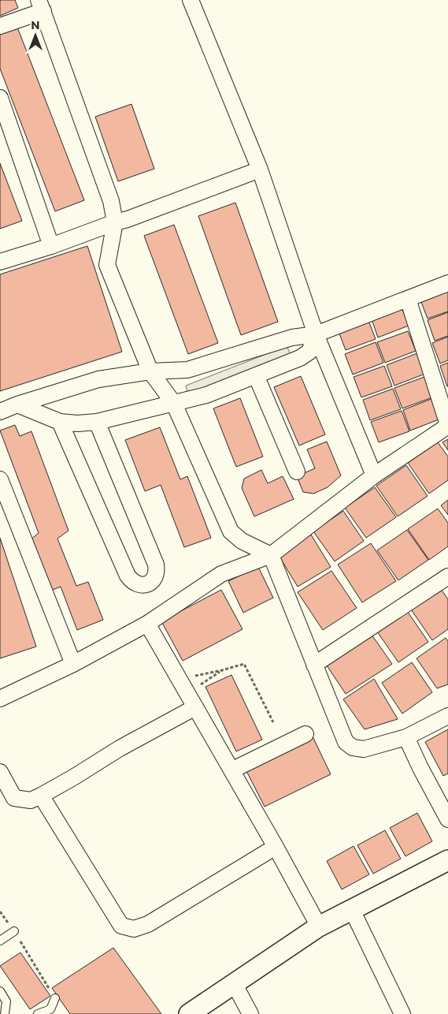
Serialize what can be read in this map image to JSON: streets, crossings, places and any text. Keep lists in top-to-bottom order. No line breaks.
{"north":"top"}
